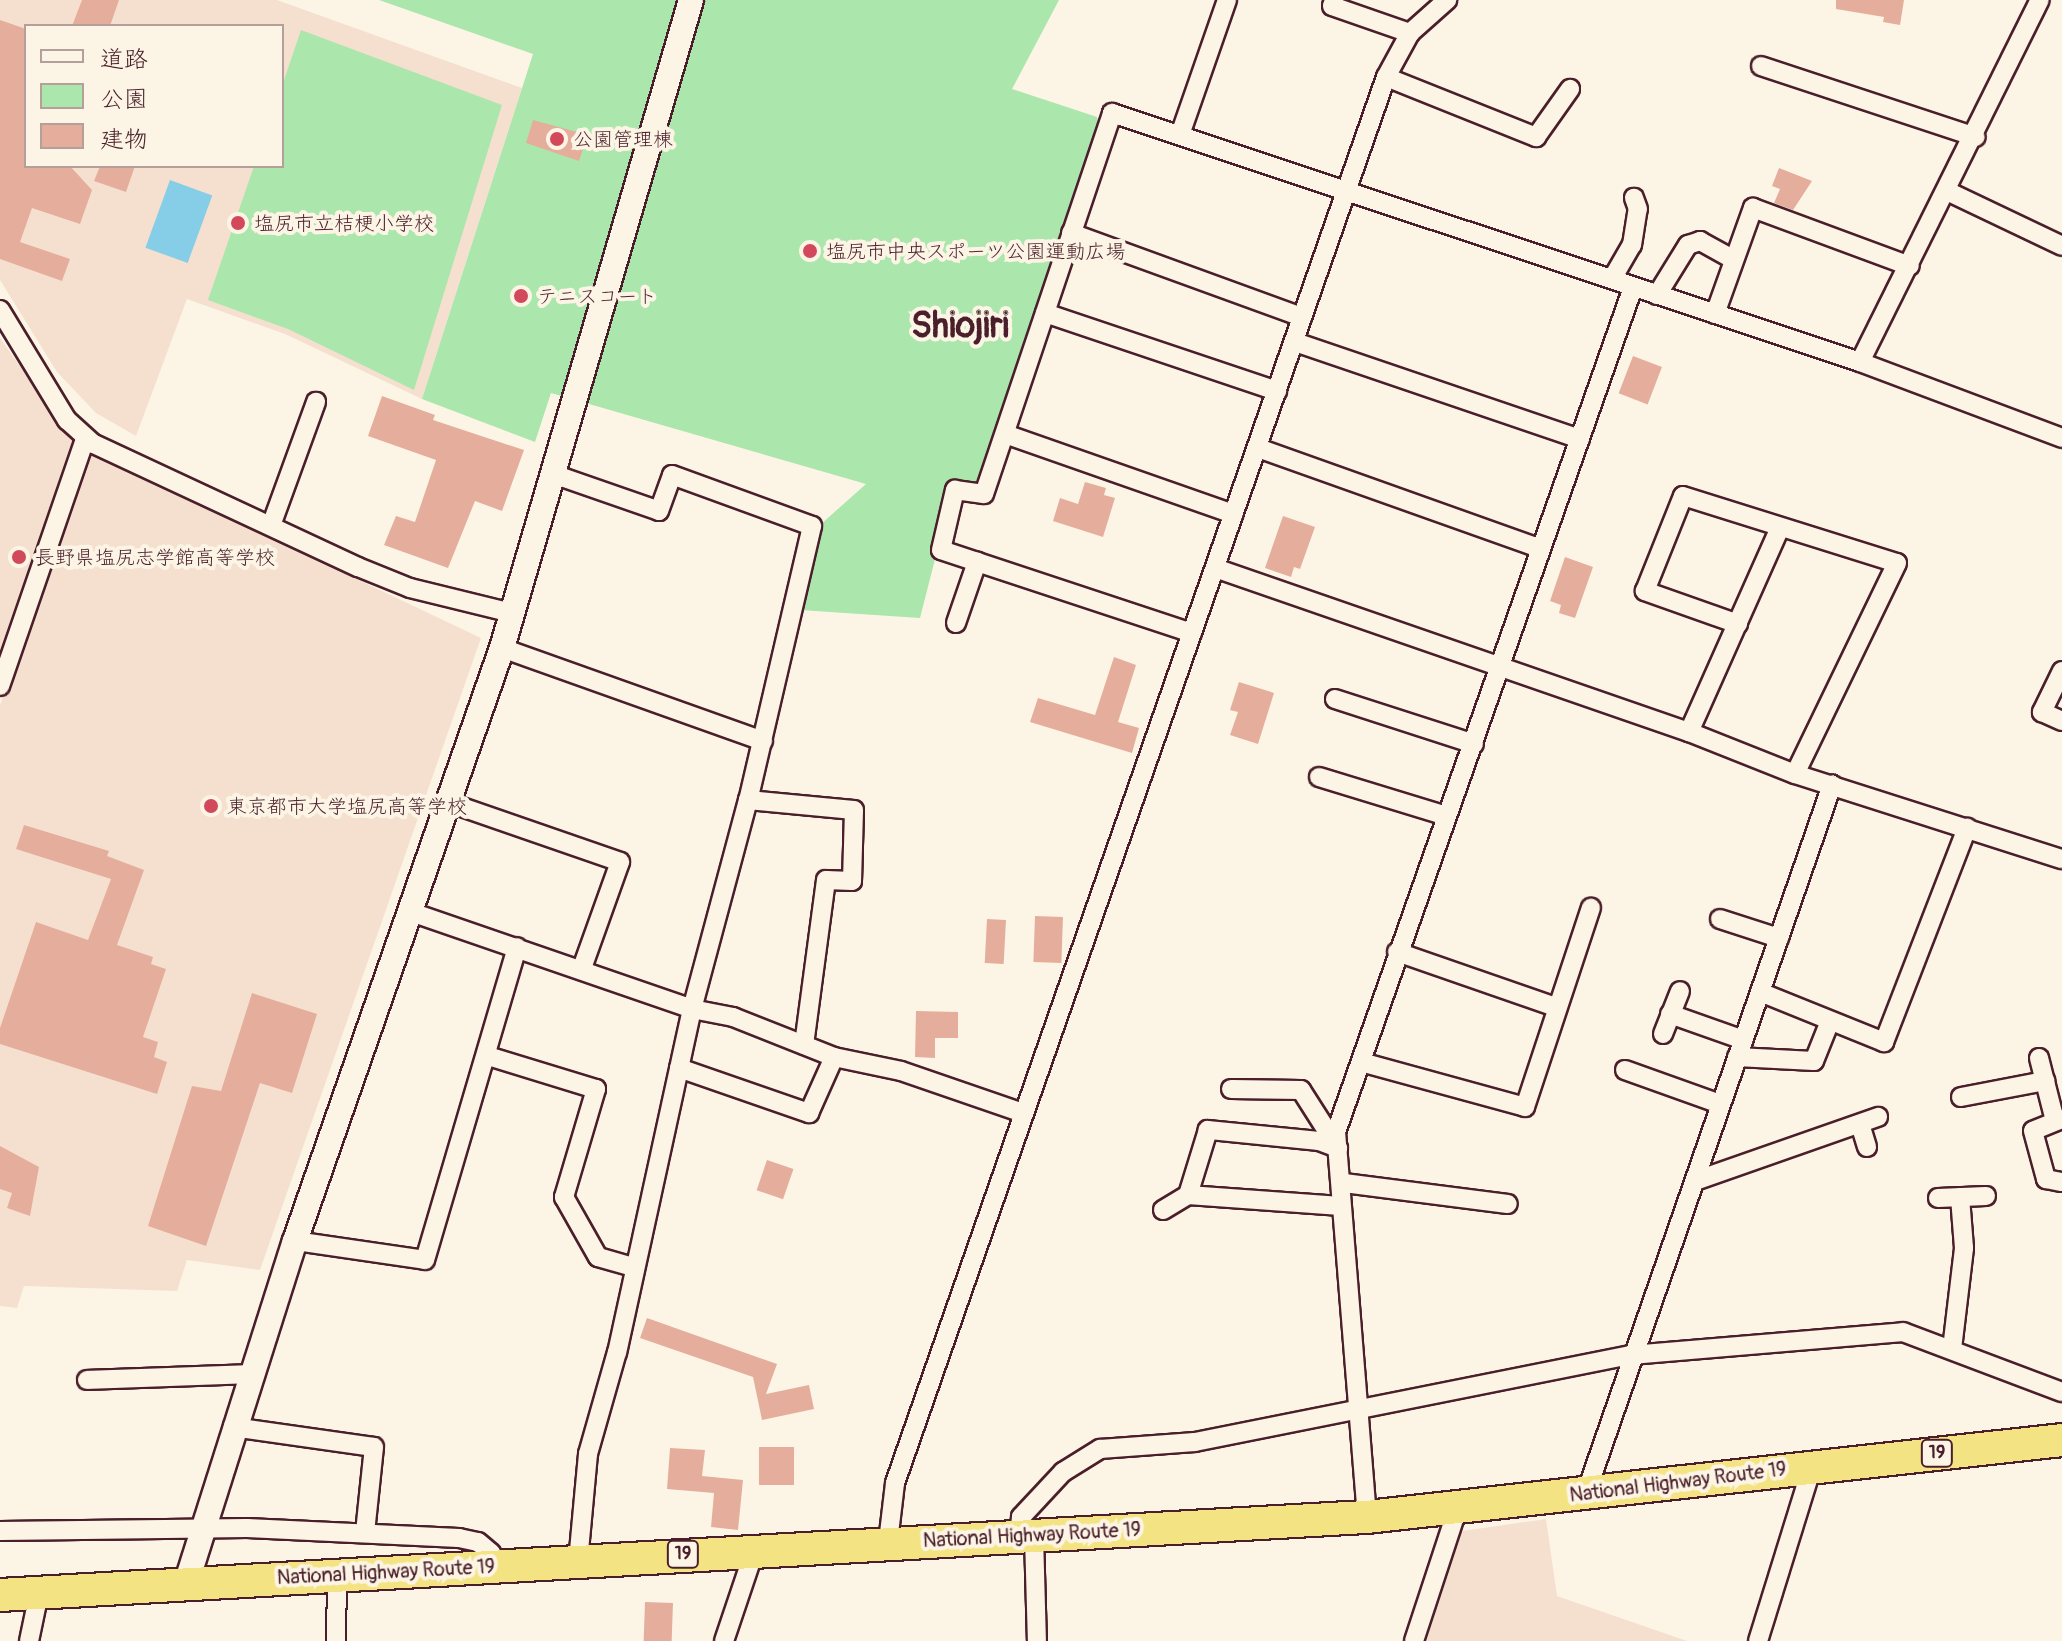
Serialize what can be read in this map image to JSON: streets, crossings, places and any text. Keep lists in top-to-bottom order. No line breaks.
{"streets":{"highway":["19","National Highway Route 19"]},"districts":["Shiojiri"],"places":["公園管理棟","塩尻市立桔梗小学校","塩尻市中央スポーツ公園運動広場","テニスコート","長野県塩尻志学館高等学校","東京都市大学塩尻高等学校"],"legend":["道路","公園","建物"]}
